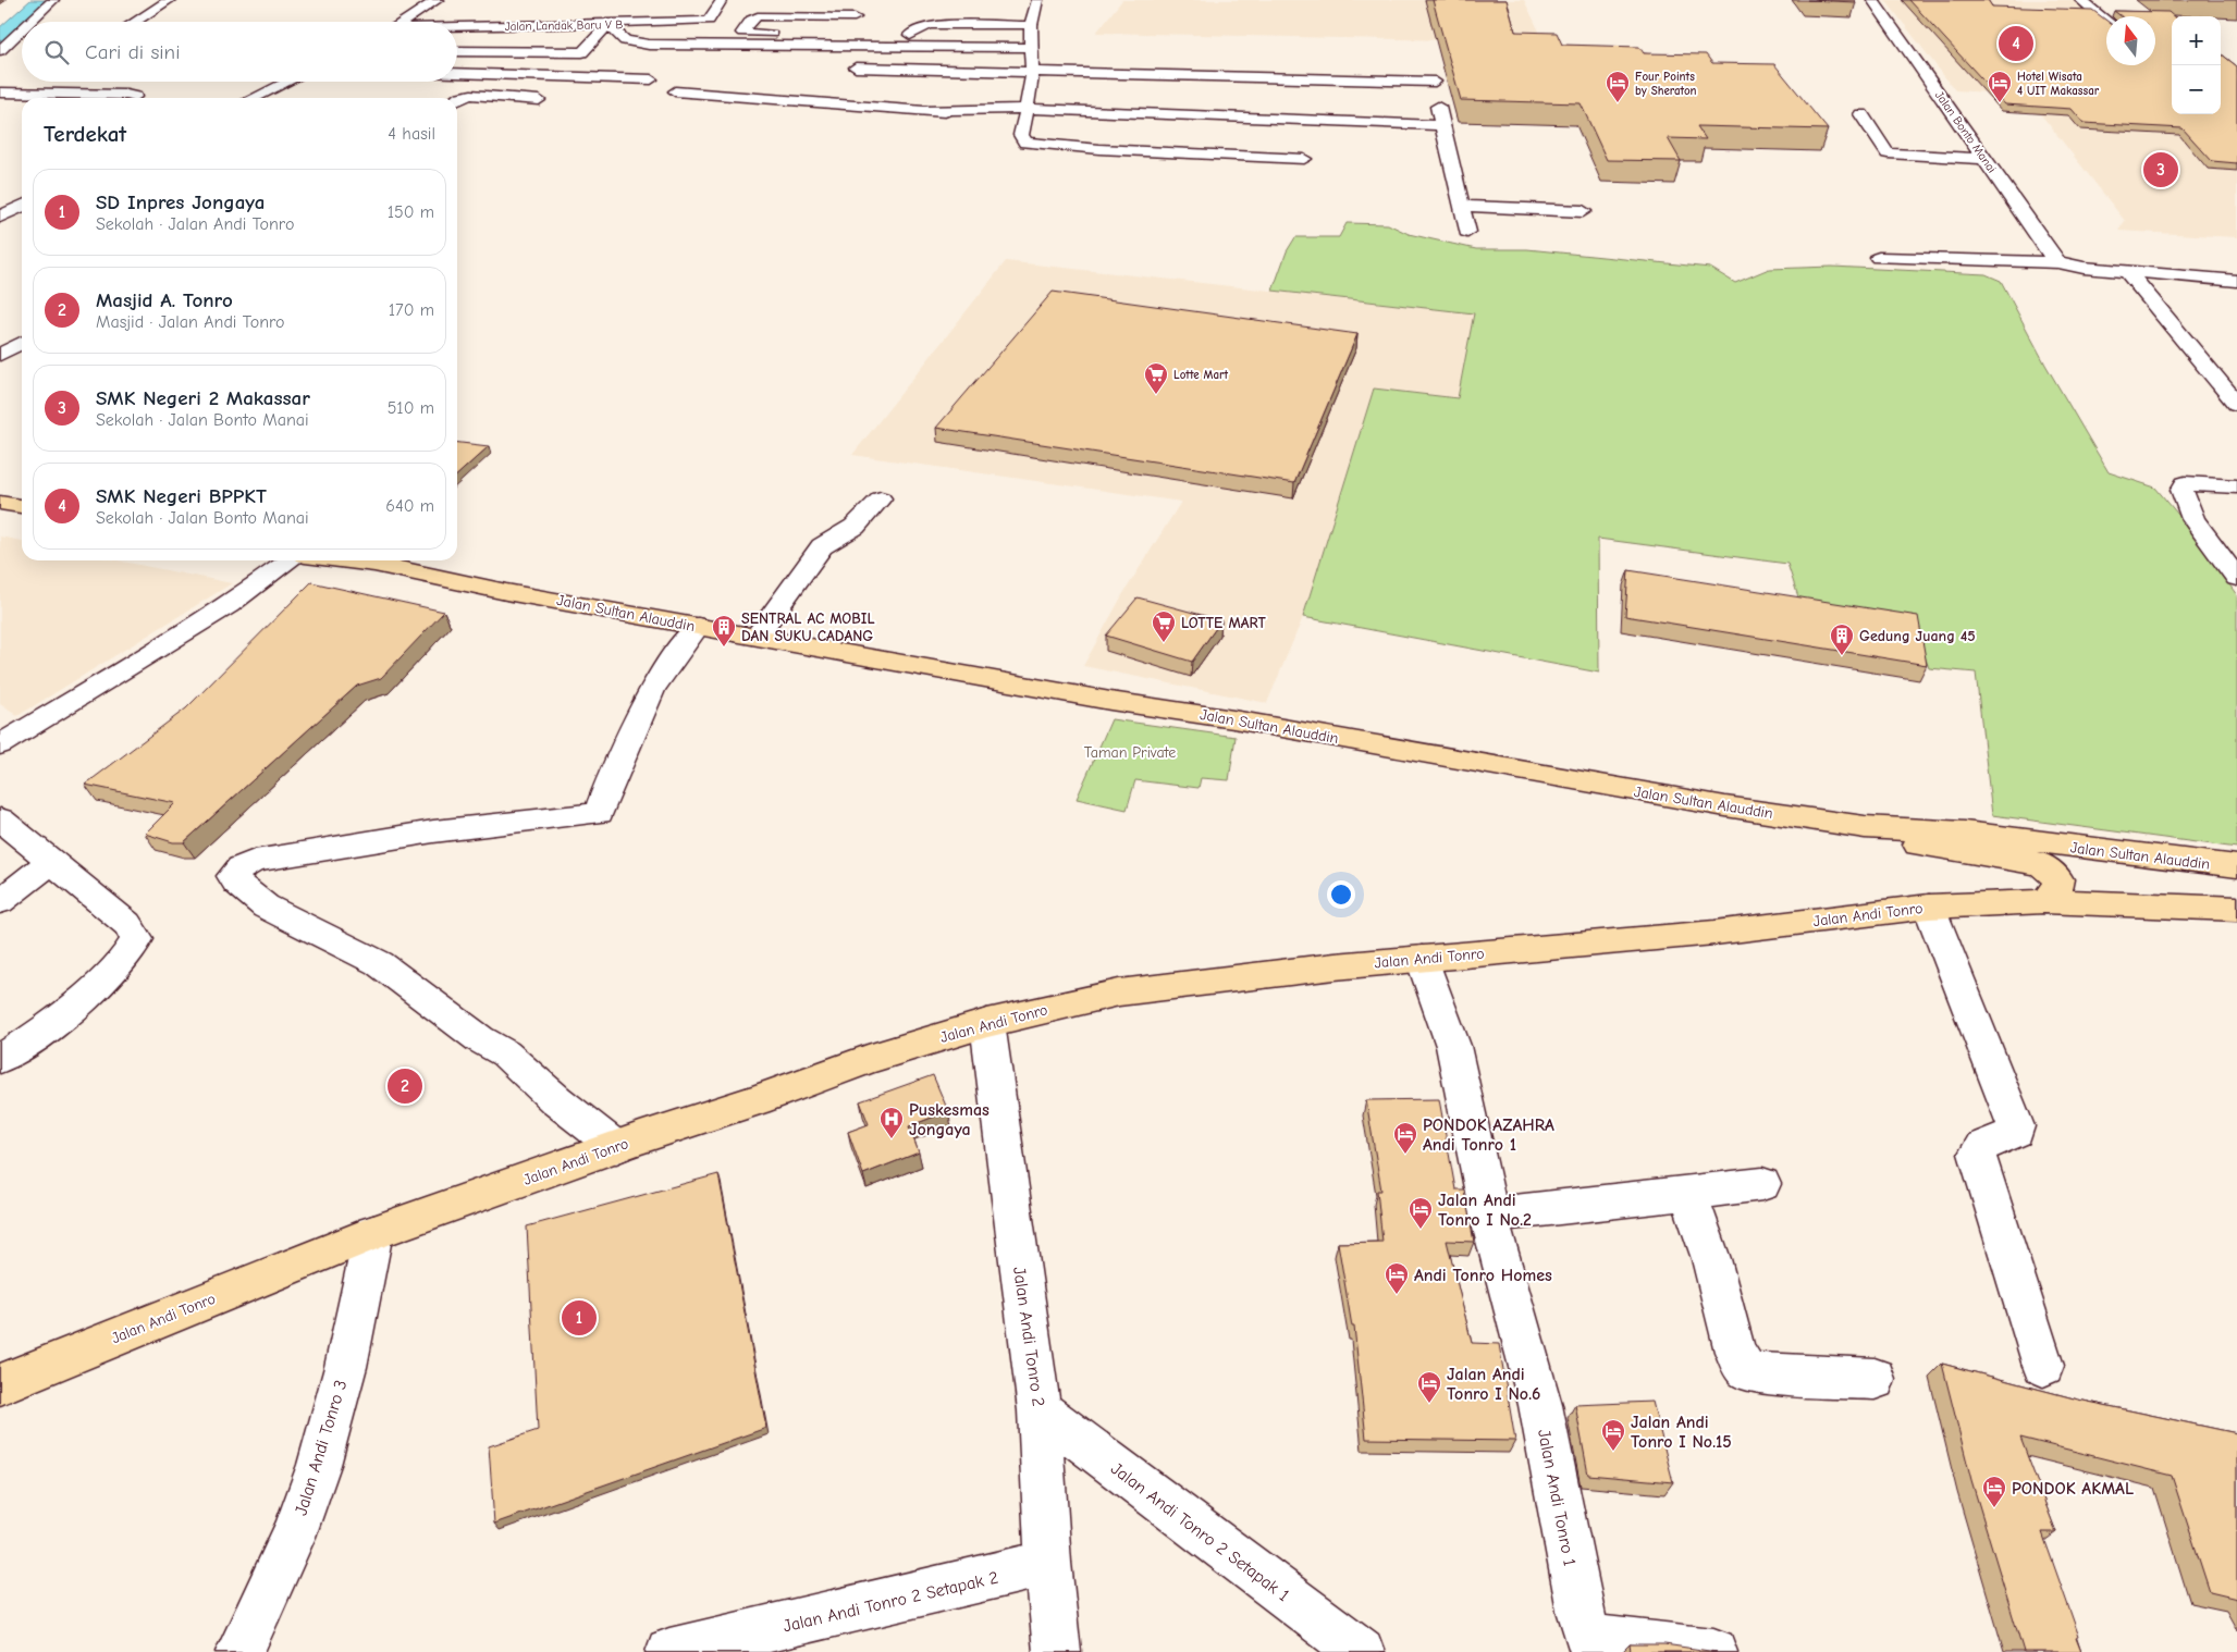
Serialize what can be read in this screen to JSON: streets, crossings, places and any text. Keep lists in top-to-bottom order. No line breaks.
{"streets":{"main road":["Jalan Sultan Alauddin","Jalan Andi Tonro"],"street":["Jalan Landak Baru V B","Jalan Bonto Manai","Jalan Andi Tonro 2","Jalan Andi Tonro 3","Jalan Andi Tonro 1","Jalan Andi Tonro 2 Setapak 1","Jalan Andi Tonro 2 Setapak 2"]},"crossings":[["Jalan Andi Tonro","Jalan Andi Tonro 2"],["Jalan Andi Tonro","Jalan Andi Tonro 3"],["Jalan Andi Tonro","Jalan Andi Tonro 1"],["Jalan Andi Tonro 2","Jalan Andi Tonro 2 Setapak 1"],["Jalan Andi Tonro 2","Jalan Andi Tonro 2 Setapak 2"]],"parks":["Taman Private"],"places":{"hotel":["Four Points by Sheraton","Hotel Wisata 4 UIT Makassar","PONDOK AZAHRA Andi Tonro 1","Jalan Andi Tonro I No.2","Andi Tonro Homes","Jalan Andi Tonro I No.6","Jalan Andi Tonro I No.15","PONDOK AKMAL"],"supermarket":["Lotte Mart","LOTTE MART"],"building":["SENTRAL AC MOBIL DAN SUKU CADANG","Gedung Juang 45"],"hospital":["Puskesmas Jongaya"]},"north":"top","page":{"map_buttons":["+","−"],"search":"Cari di sini","pins":["4","3","2","1"],"heading":["Terdekat","4 hasil"],"list":[{"mark":"1","name":"SD Inpres Jongaya","note":"Sekolah · Jalan Andi Tonro","value":"150 m"},{"mark":"2","name":"Masjid A. Tonro","note":"Masjid · Jalan Andi Tonro","value":"170 m"},{"mark":"3","name":"SMK Negeri 2 Makassar","note":"Sekolah · Jalan Bonto Manai","value":"510 m"},{"mark":"4","name":"SMK Negeri BPPKT","note":"Sekolah · Jalan Bonto Manai","value":"640 m"}]}}
